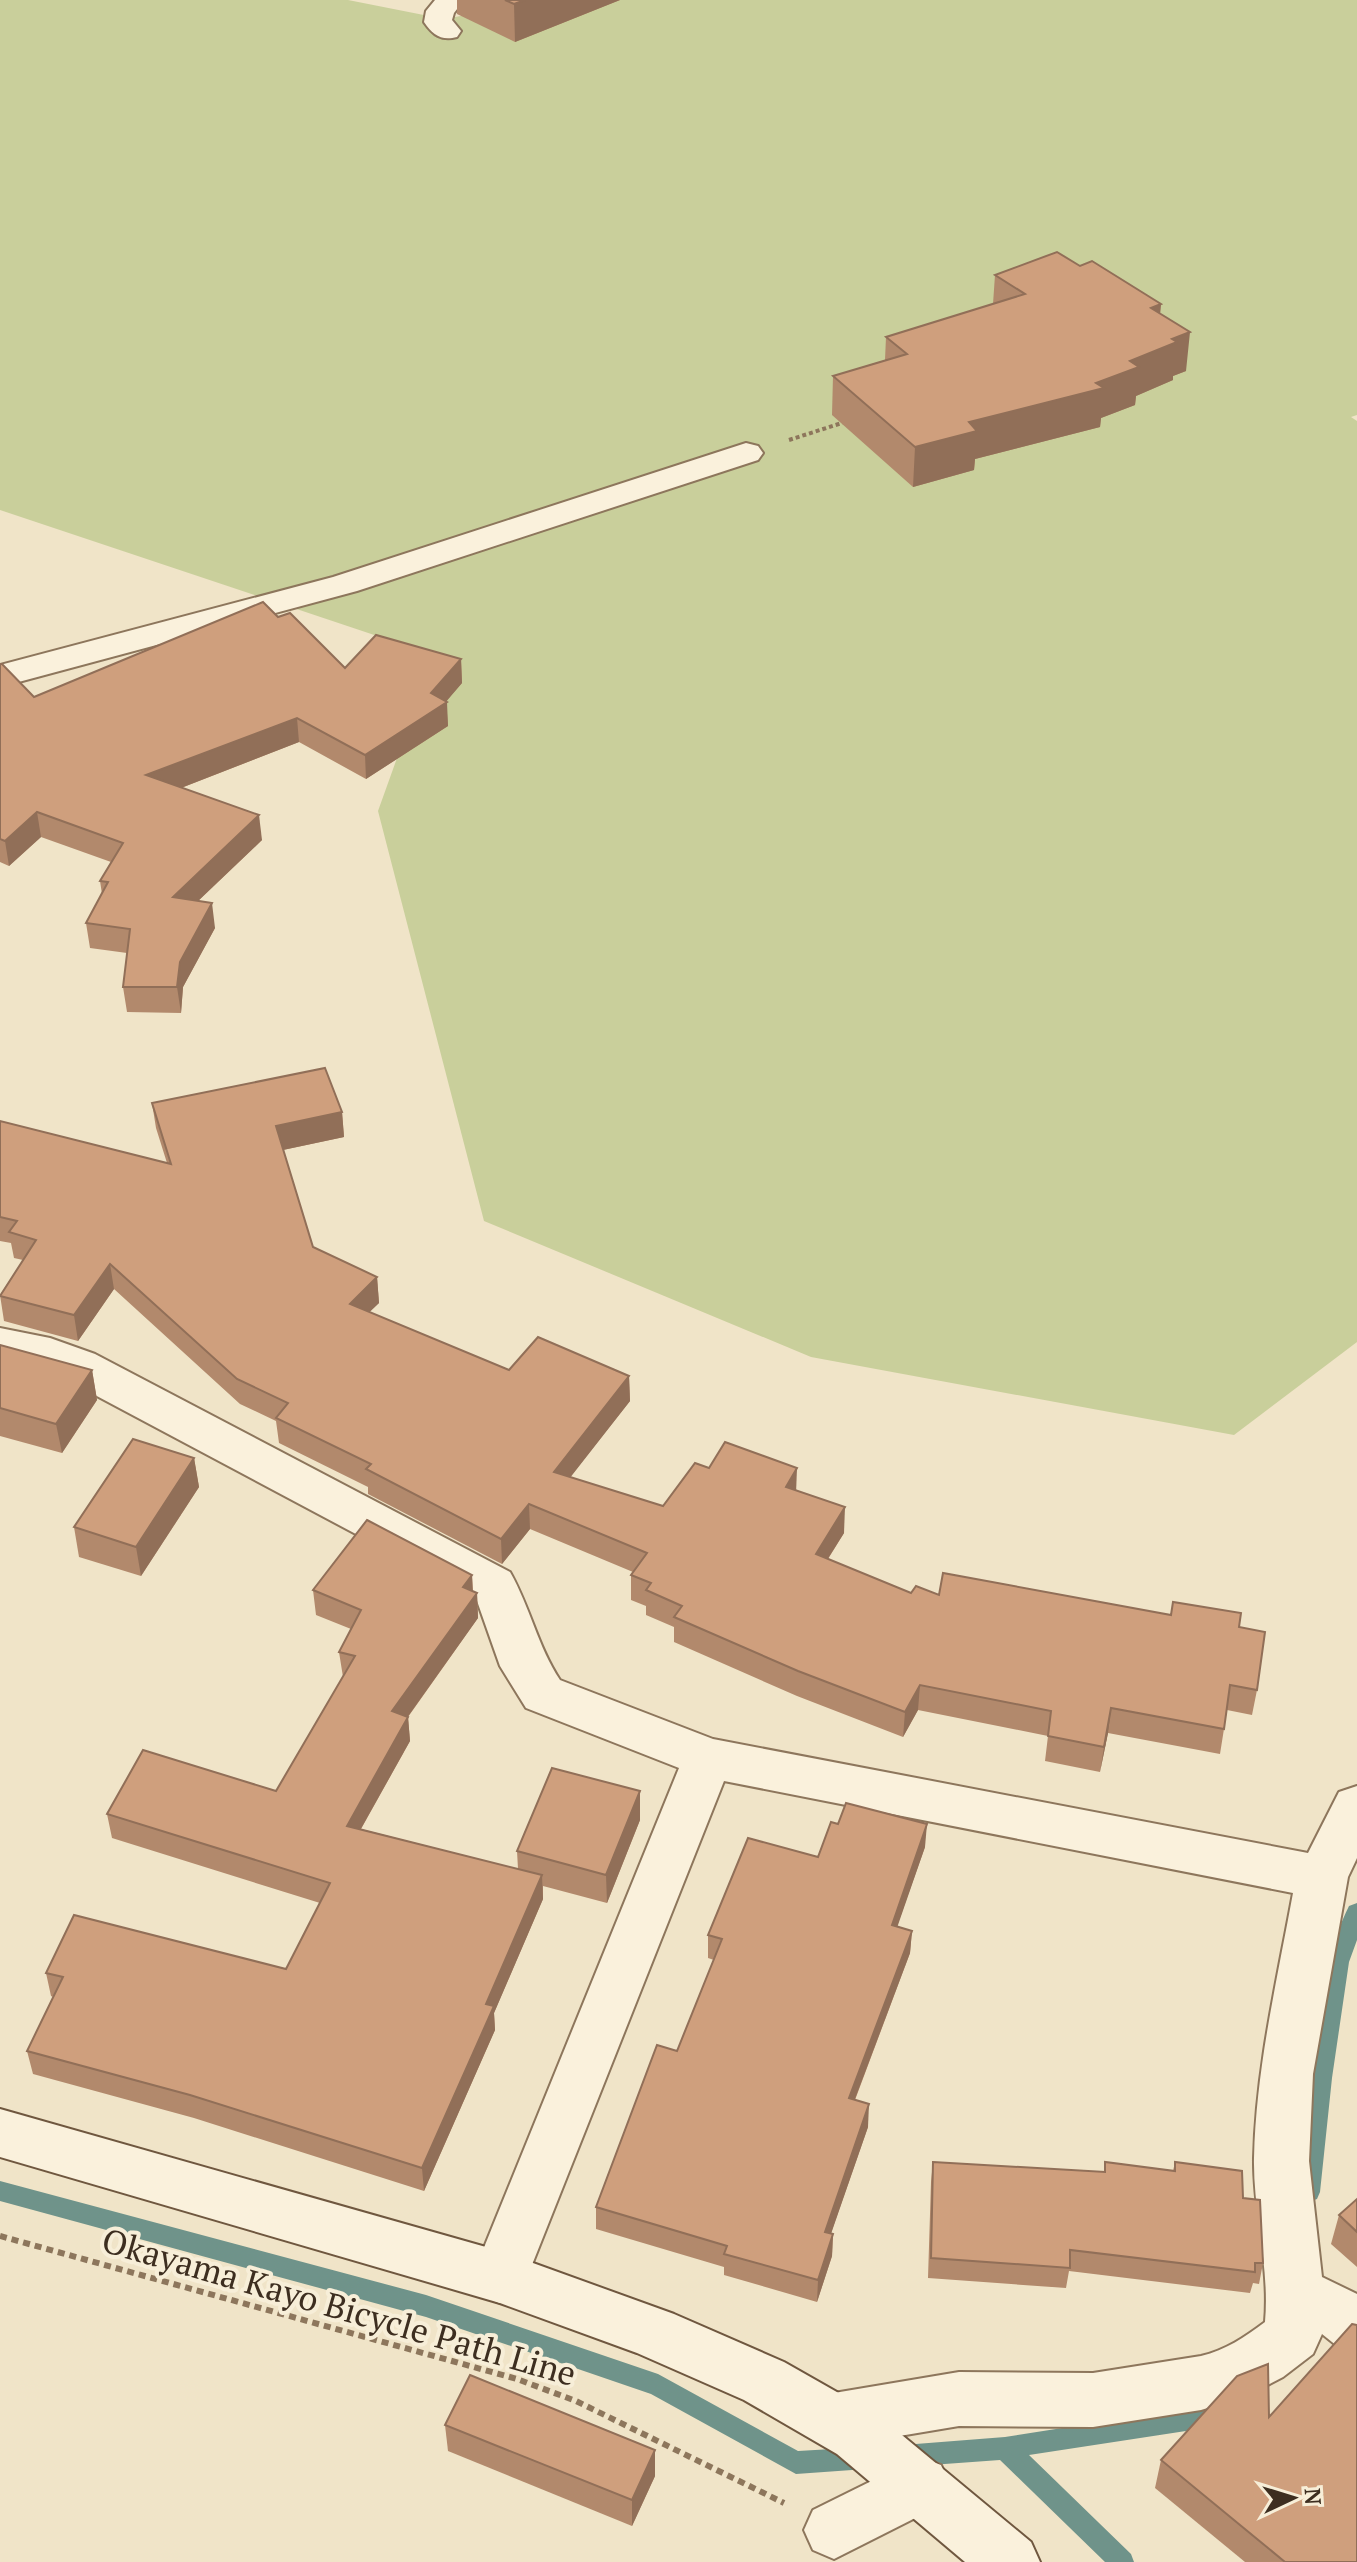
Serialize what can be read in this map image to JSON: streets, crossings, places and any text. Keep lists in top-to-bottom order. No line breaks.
{"streets":{"path":["Okayama Kayo Bicycle Path Line"]},"north":"right"}
